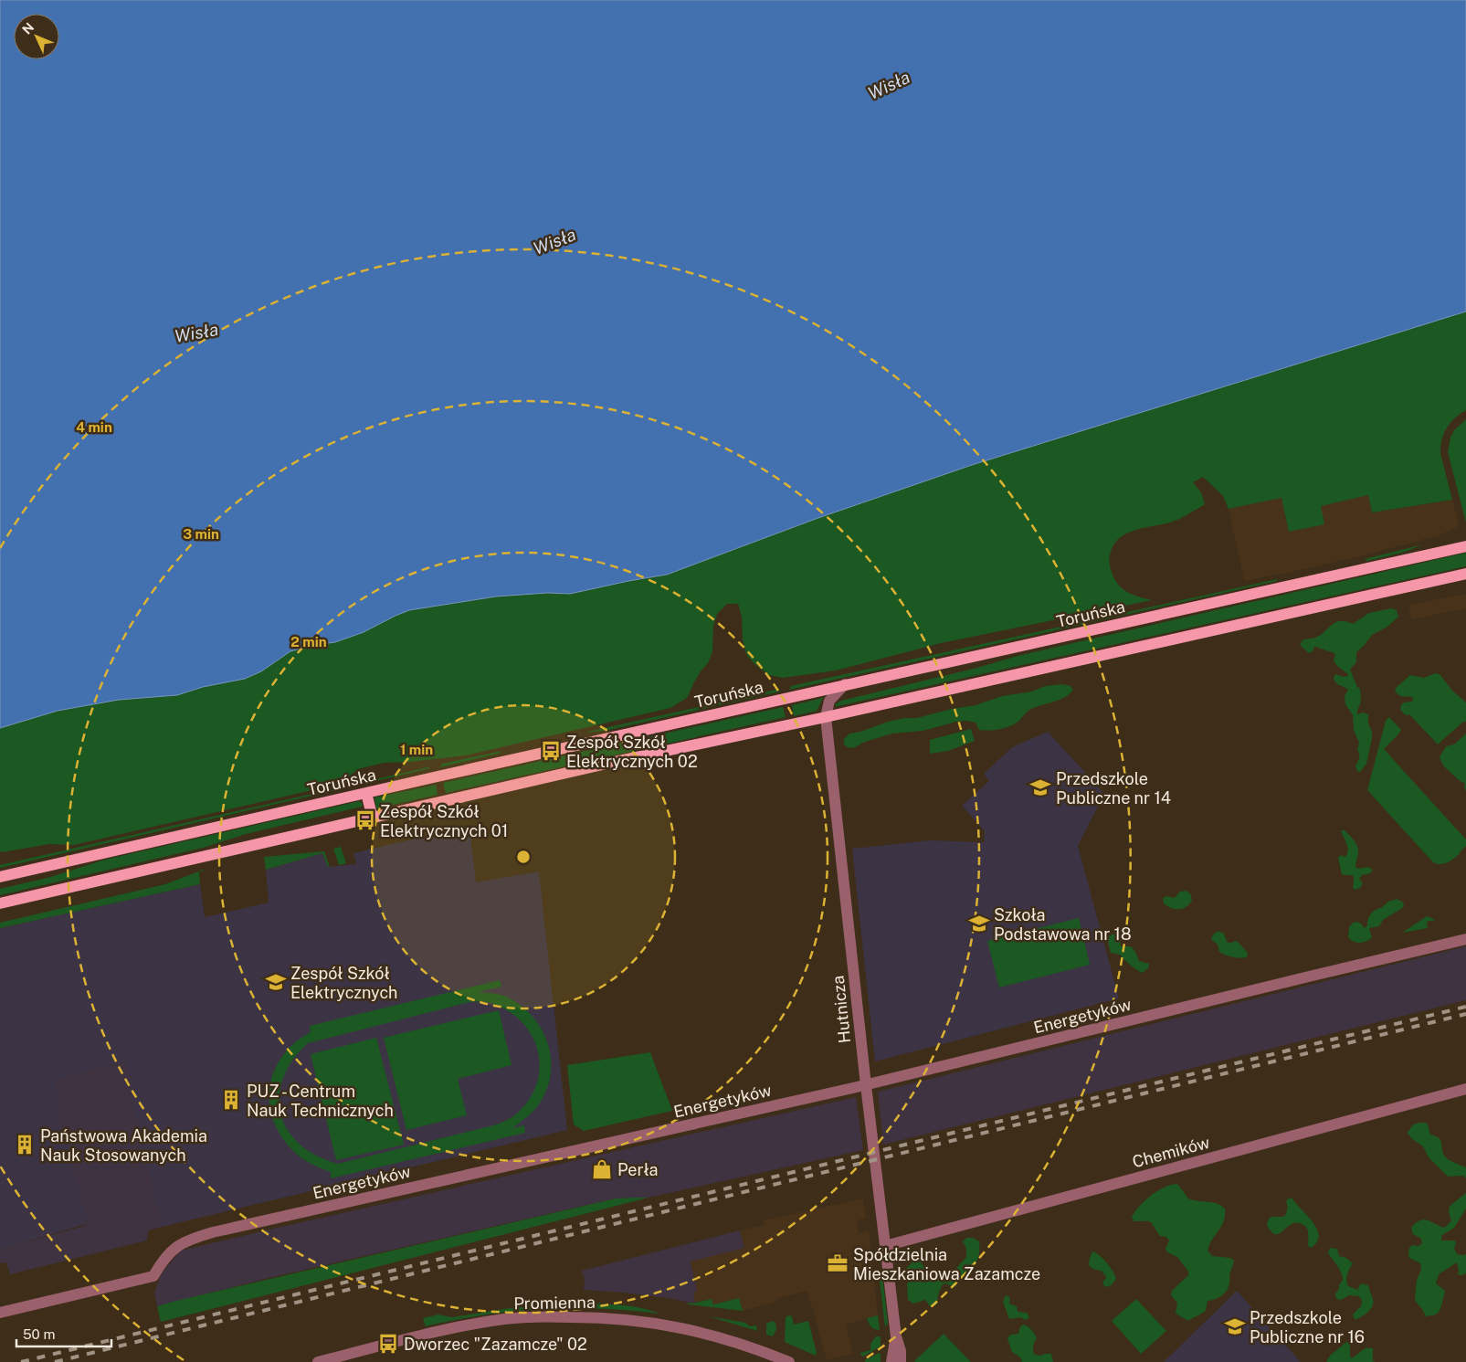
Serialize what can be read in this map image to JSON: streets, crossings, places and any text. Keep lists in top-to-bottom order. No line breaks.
{"streets":{"main road":["Toruńska"],"street":["Hutnicza","Energetyków","Chemików","Promienna"]},"crossings":[["Toruńska","Hutnicza"],["Hutnicza","Energetyków"],["Hutnicza","Chemików"]],"water":["Wisła"],"places":{"bus stop":["Zespół Szkół Elektrycznych 02","Zespół Szkół Elektrycznych 01","Dworzec \"Zazamcze\" 02"],"school or university":["Przedszkole Publiczne nr 14","Szkoła Podstawowa nr 18","Zespół Szkół Elektrycznych","Przedszkole Publiczne nr 16"],"building":["PUZ - Centrum Nauk Technicznych","Państwowa Akademia Nauk Stosowanych"],"shop":["Perła"],"office":["Spółdzielnia Mieszkaniowa Zazamcze"]},"scale_bar":"50 m","north":"top left","rings":["4 min","3 min","2 min","1 min"]}
